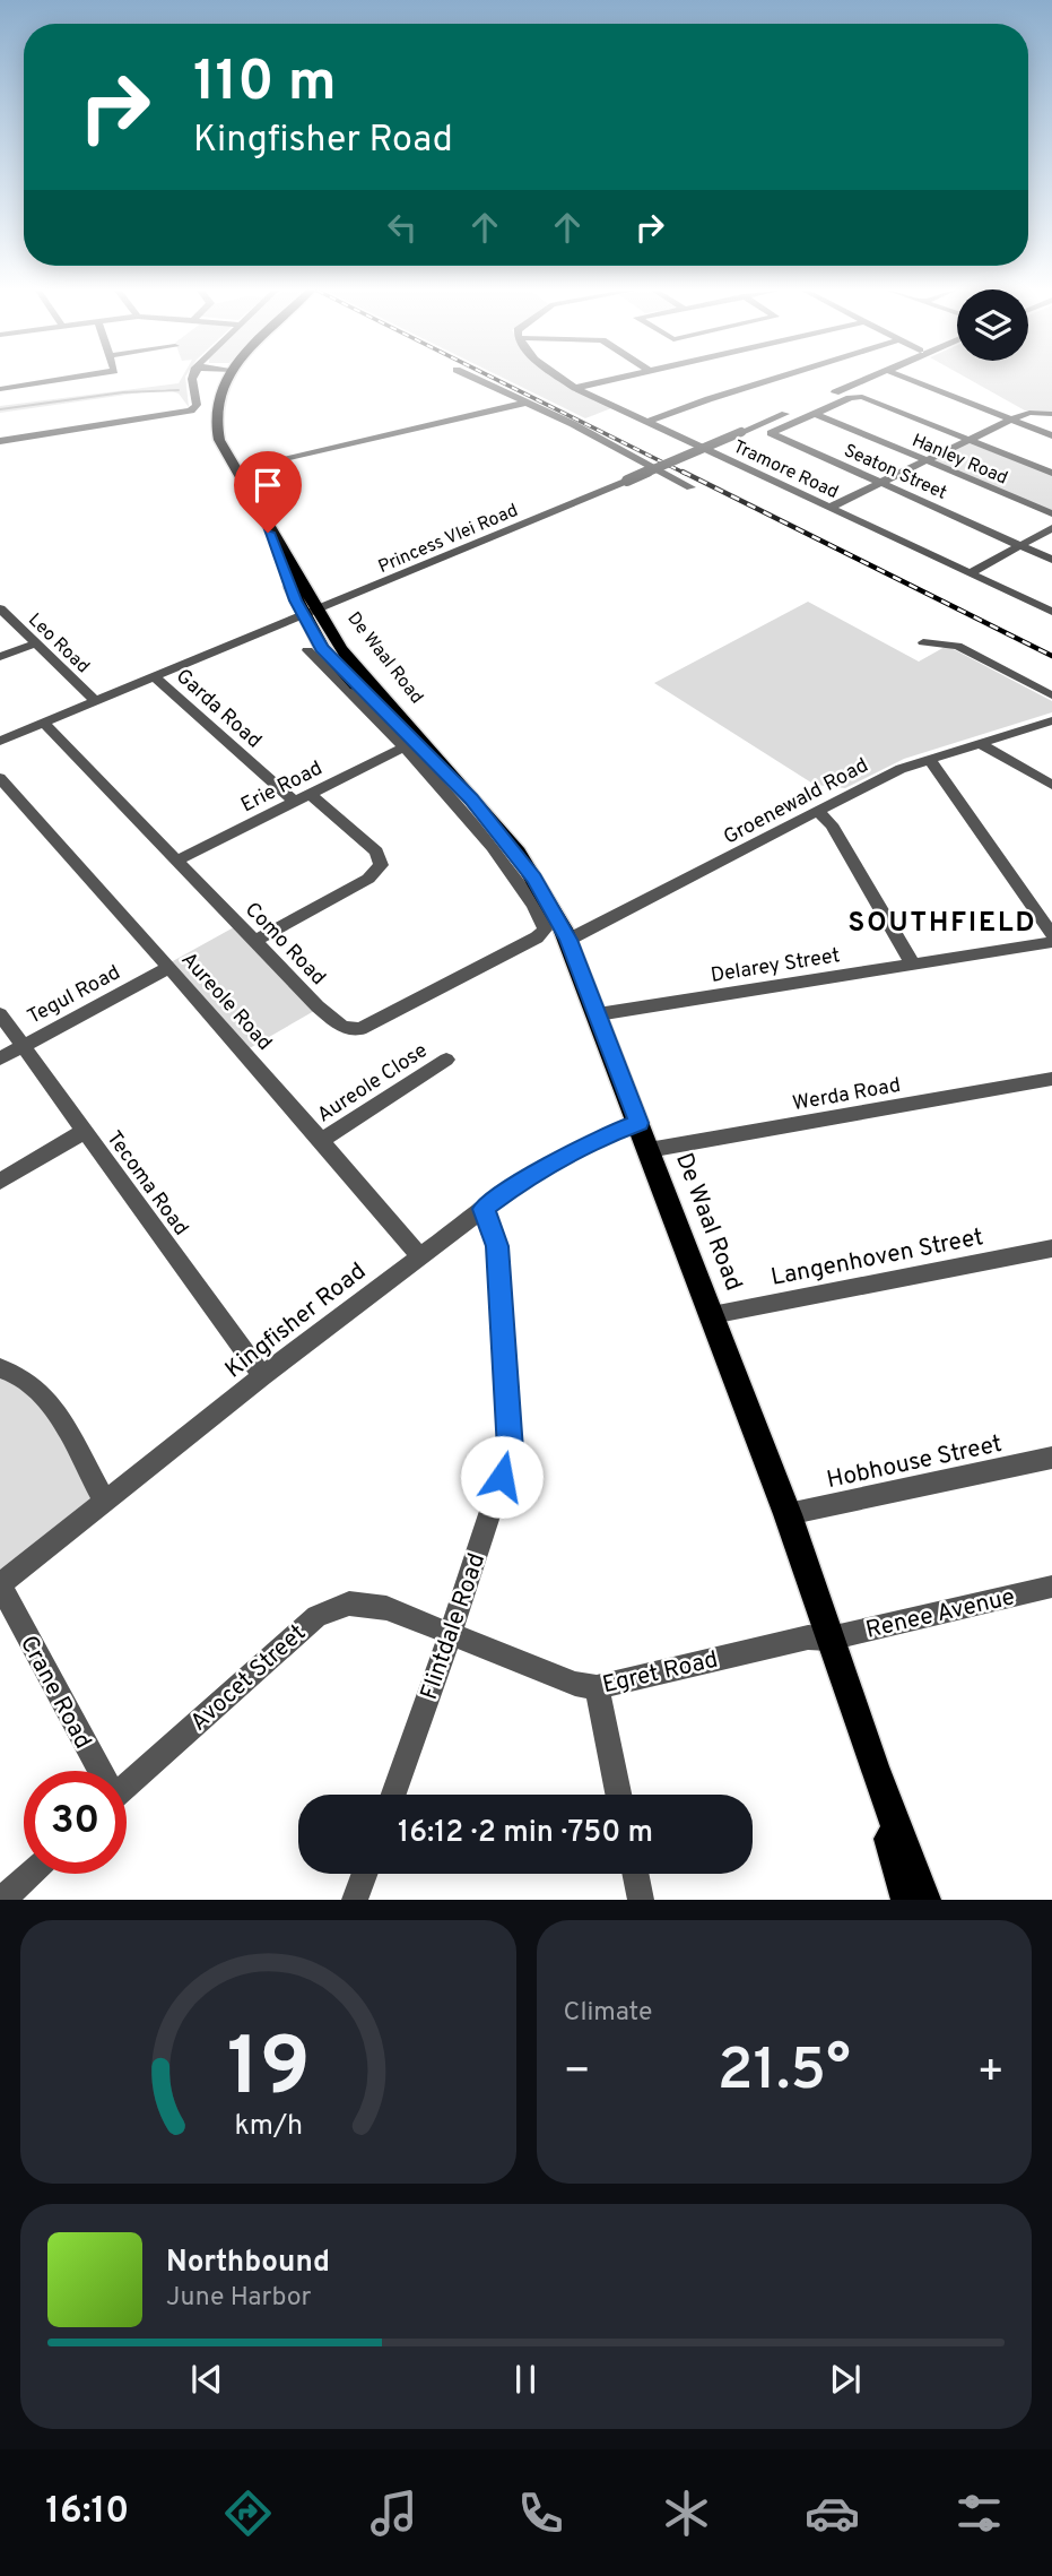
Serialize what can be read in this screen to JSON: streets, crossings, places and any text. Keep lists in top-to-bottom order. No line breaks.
{"streets":{"main road":["De Waal Road"],"street":["Hanley Road","Tramore Road","Seaton Street","Princess Vlei Road","Leo Road","Garda Road","Erie Road","Groenewald Road","Como Road","Delarey Street","Tegul Road","Aureole Road","Aureole Close","Werda Road","Tecoma Road","Langenhoven Street","Kingfisher Road","Hobhouse Street","Renee Avenue","Flintdale Road","Egret Road","Avocet Street","Crane Road"]},"crossings":[["Hanley Road","Seaton Street"],["Princess Vlei Road","Leo Road"],["Princess Vlei Road","De Waal Road"],["Princess Vlei Road","Garda Road"],["Princess Vlei Road","Como Road"],["De Waal Road","Erie Road"],["De Waal Road","Groenewald Road"],["De Waal Road","Como Road"],["De Waal Road","Delarey Street"],["De Waal Road","Werda Road"],["De Waal Road","Langenhoven Street"],["De Waal Road","Kingfisher Road"],["De Waal Road","Hobhouse Street"],["De Waal Road","Renee Avenue"],["De Waal Road","Egret Road"],["Garda Road","Erie Road"],["Erie Road","Como Road"],["Tegul Road","Aureole Road"],["Tegul Road","Tecoma Road"],["Aureole Road","Aureole Close"],["Aureole Road","Kingfisher Road"],["Tecoma Road","Kingfisher Road"],["Kingfisher Road","Flintdale Road"],["Kingfisher Road","Crane Road"],["Renee Avenue","Egret Road"],["Flintdale Road","Egret Road"],["Flintdale Road","Avocet Street"],["Egret Road","Avocet Street"]],"districts":["SOUTHFIELD"],"page":{"turn":["110 m","Kingfisher Road"],"limit":"30","trip":"16:12 · 2 min · 750 m","tile":"Climate","heat":["−","21.5°","+"],"song":["Northbound","June Harbor"],"tabs":"16:10","gauge":["19","km/h"]}}
